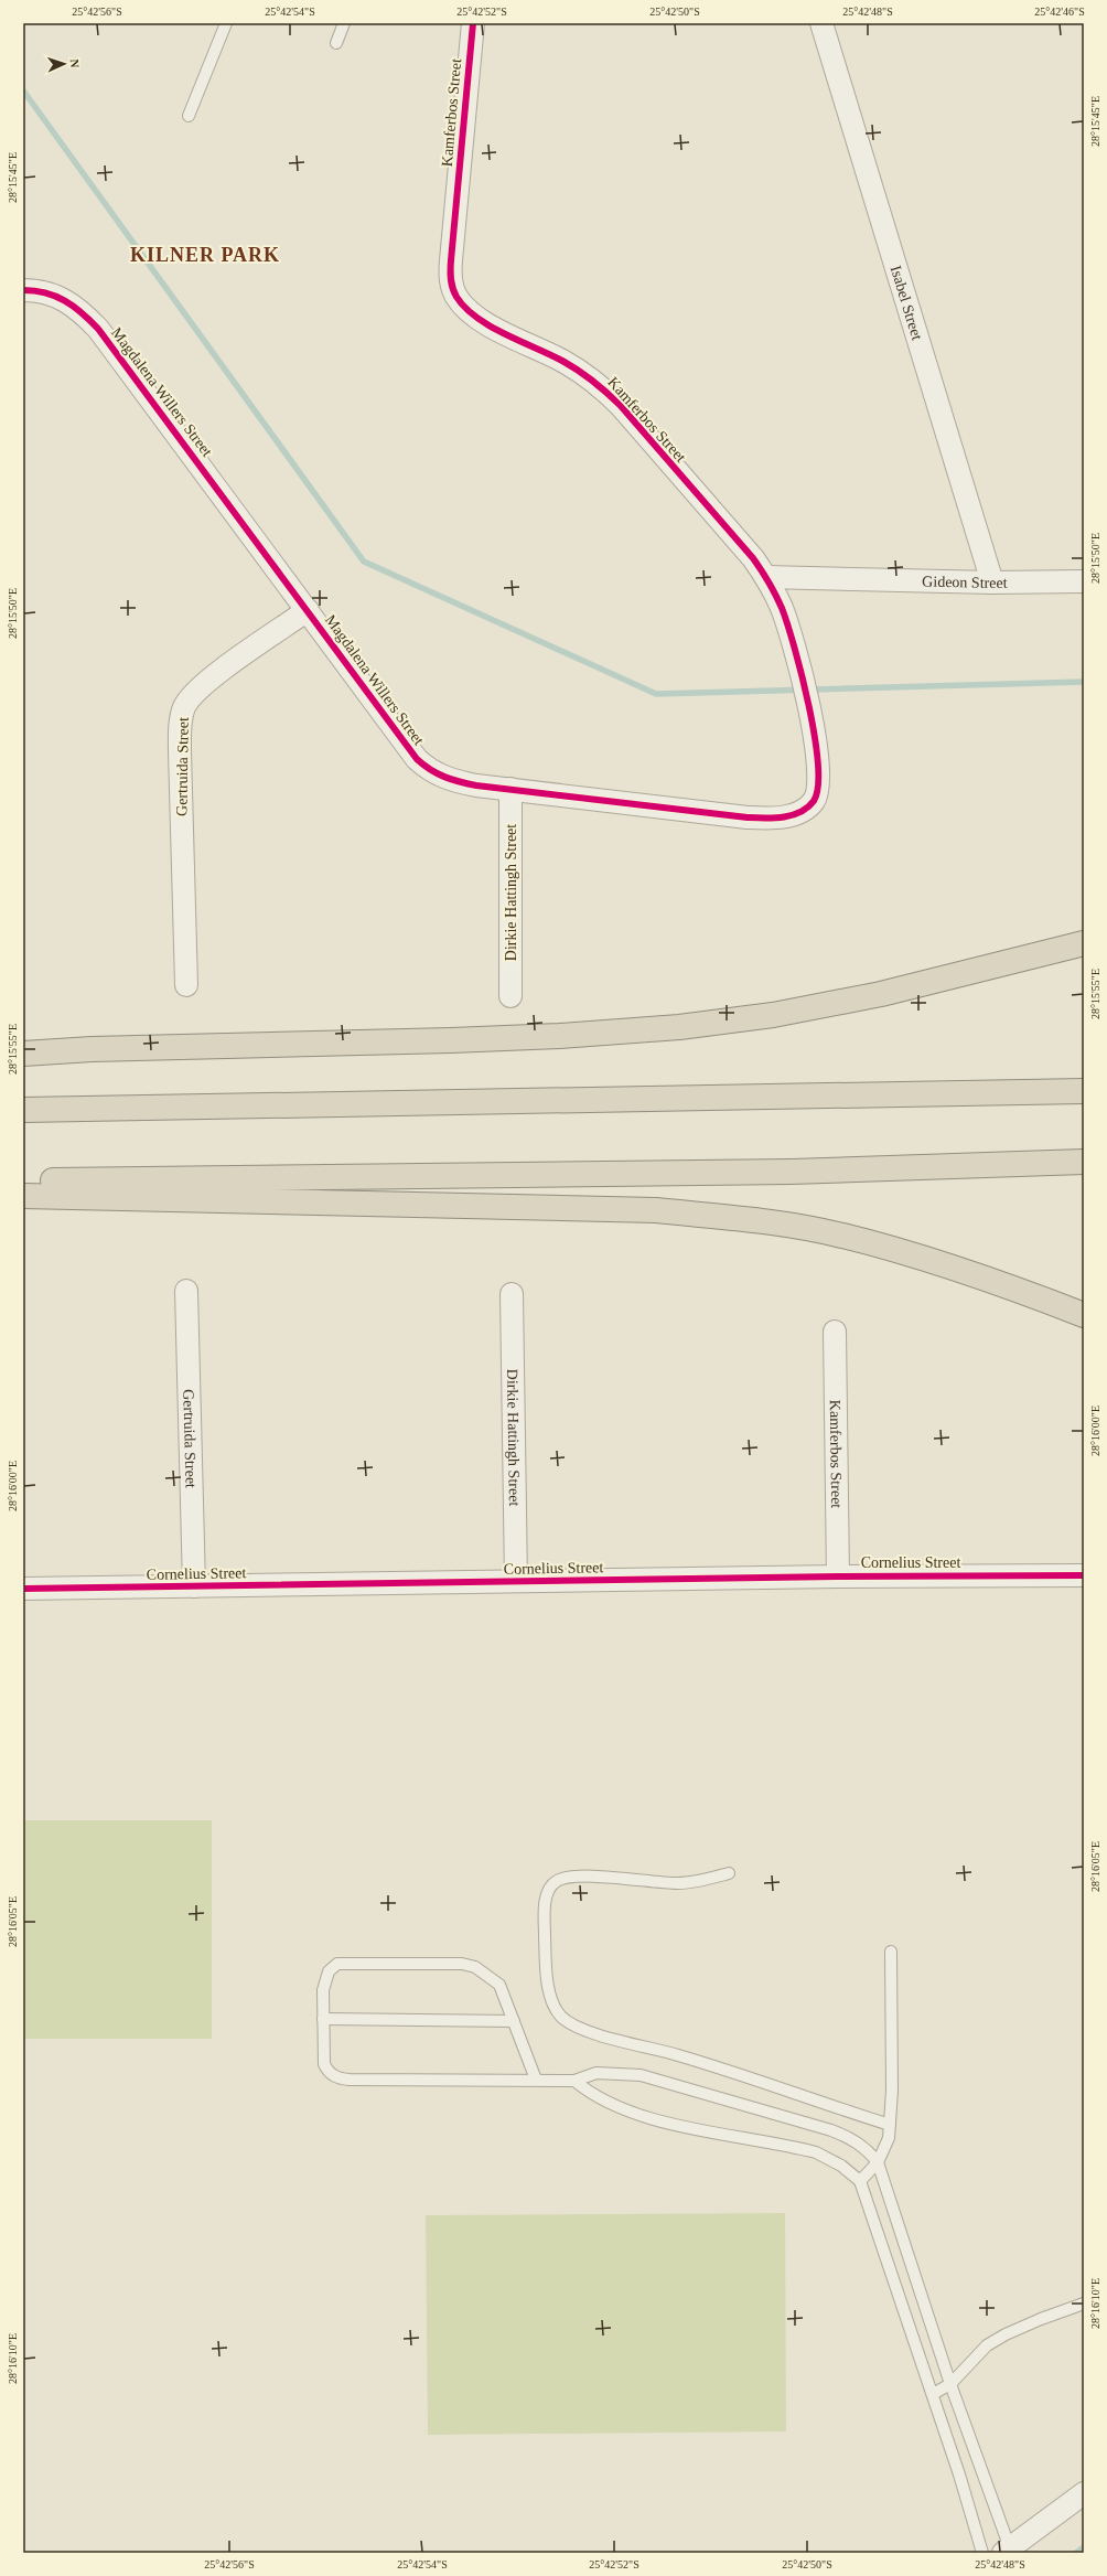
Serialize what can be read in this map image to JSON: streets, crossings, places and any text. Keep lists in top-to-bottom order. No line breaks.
{"streets":{"street":["Kamferbos Street","Isabel Street","Magdalena Willers Street","Gideon Street","Gertruida Street","Dirkie Hattingh Street","Cornelius Street"]},"crossings":[["Kamferbos Street","Magdalena Willers Street"],["Kamferbos Street","Gideon Street"],["Kamferbos Street","Cornelius Street"],["Isabel Street","Gideon Street"],["Magdalena Willers Street","Gertruida Street"],["Magdalena Willers Street","Dirkie Hattingh Street"],["Gertruida Street","Cornelius Street"],["Dirkie Hattingh Street","Cornelius Street"]],"districts":["KILNER PARK"],"north":"right","coordinates":["25°42'56\"S","25°42'54\"S","25°42'52\"S","25°42'50\"S","25°42'48\"S","25°42'46\"S","28°15'45\"E","28°15'50\"E","28°15'55\"E","28°16'00\"E","28°16'05\"E","28°16'10\"E"]}
